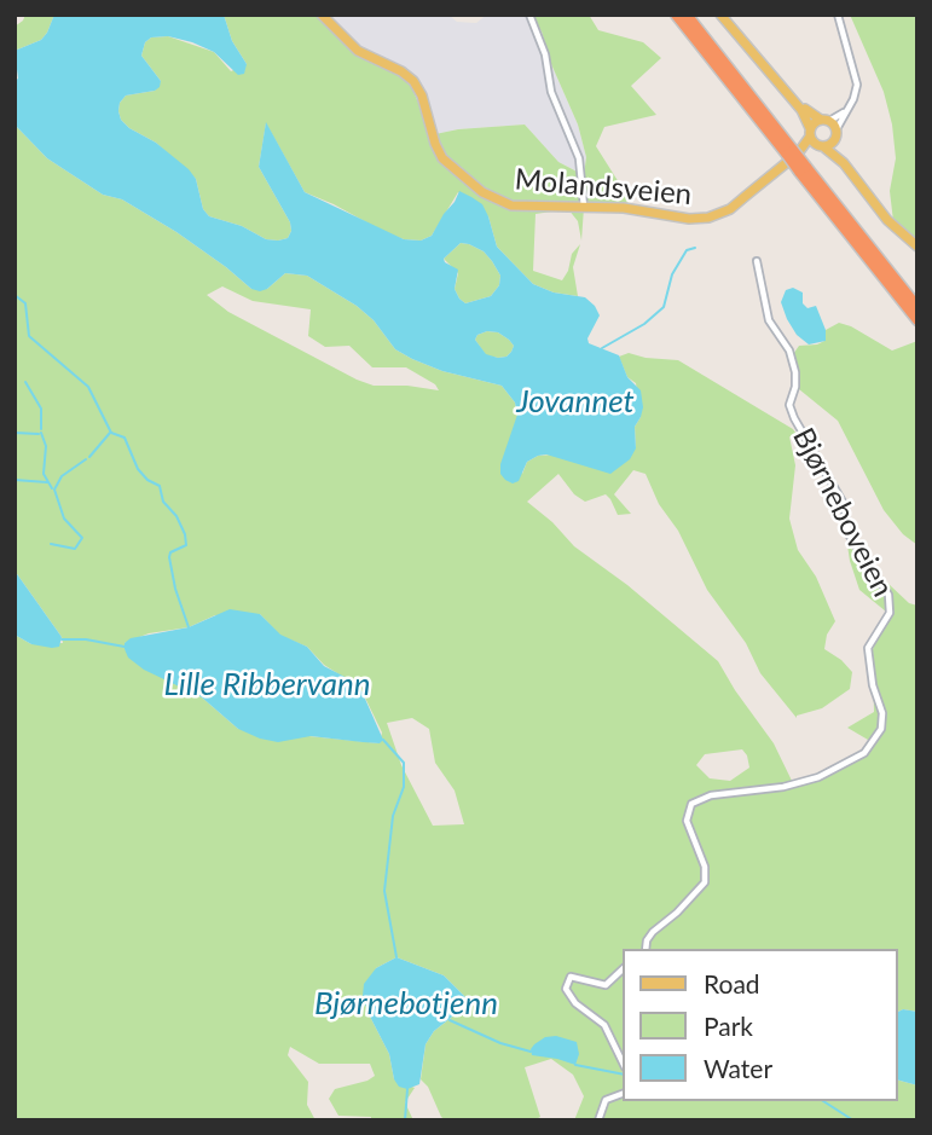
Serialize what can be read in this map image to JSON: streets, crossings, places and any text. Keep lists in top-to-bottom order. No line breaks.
{"streets":{"main road":["Molandsveien"],"street":["Bjørneboveien"]},"water":["Jovannet","Lille Ribbervann","Bjørnebotjenn"],"legend":["Road","Park","Water"]}
